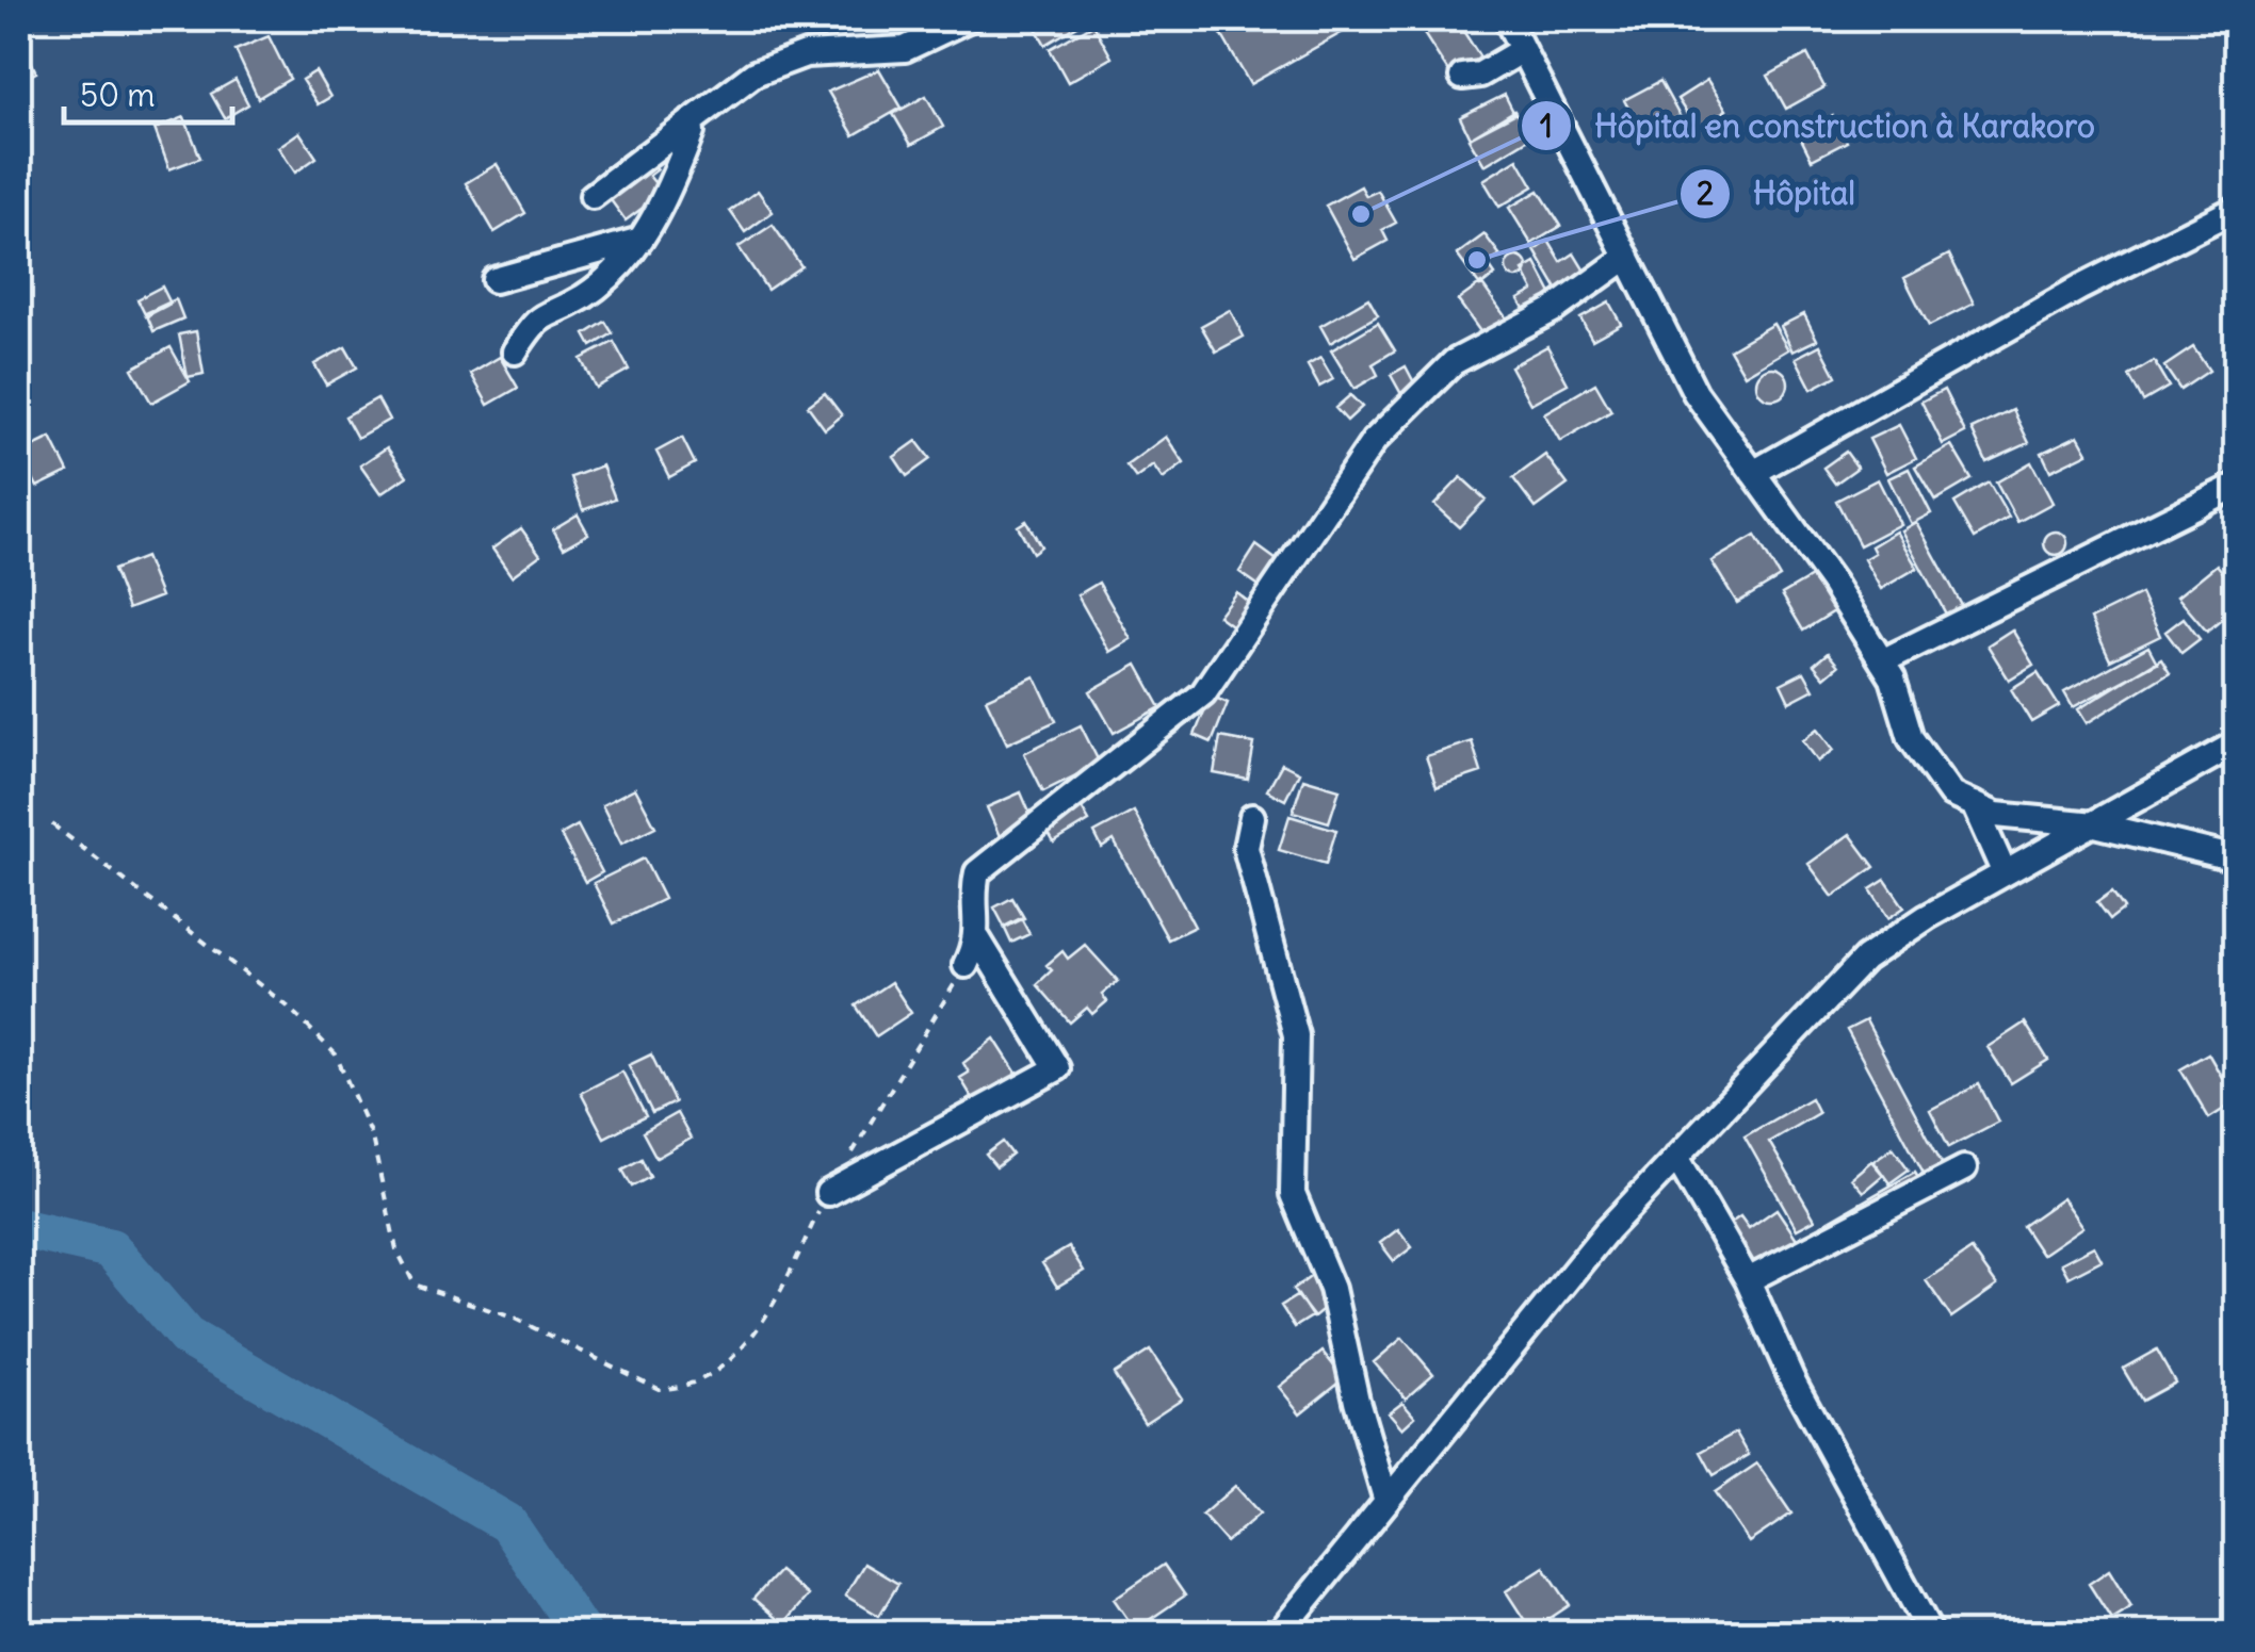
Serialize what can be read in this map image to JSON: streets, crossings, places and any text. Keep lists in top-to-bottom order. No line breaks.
{"places":["Hôpital en construction à Karakoro","Hôpital"],"scale_bar":"50 m"}
